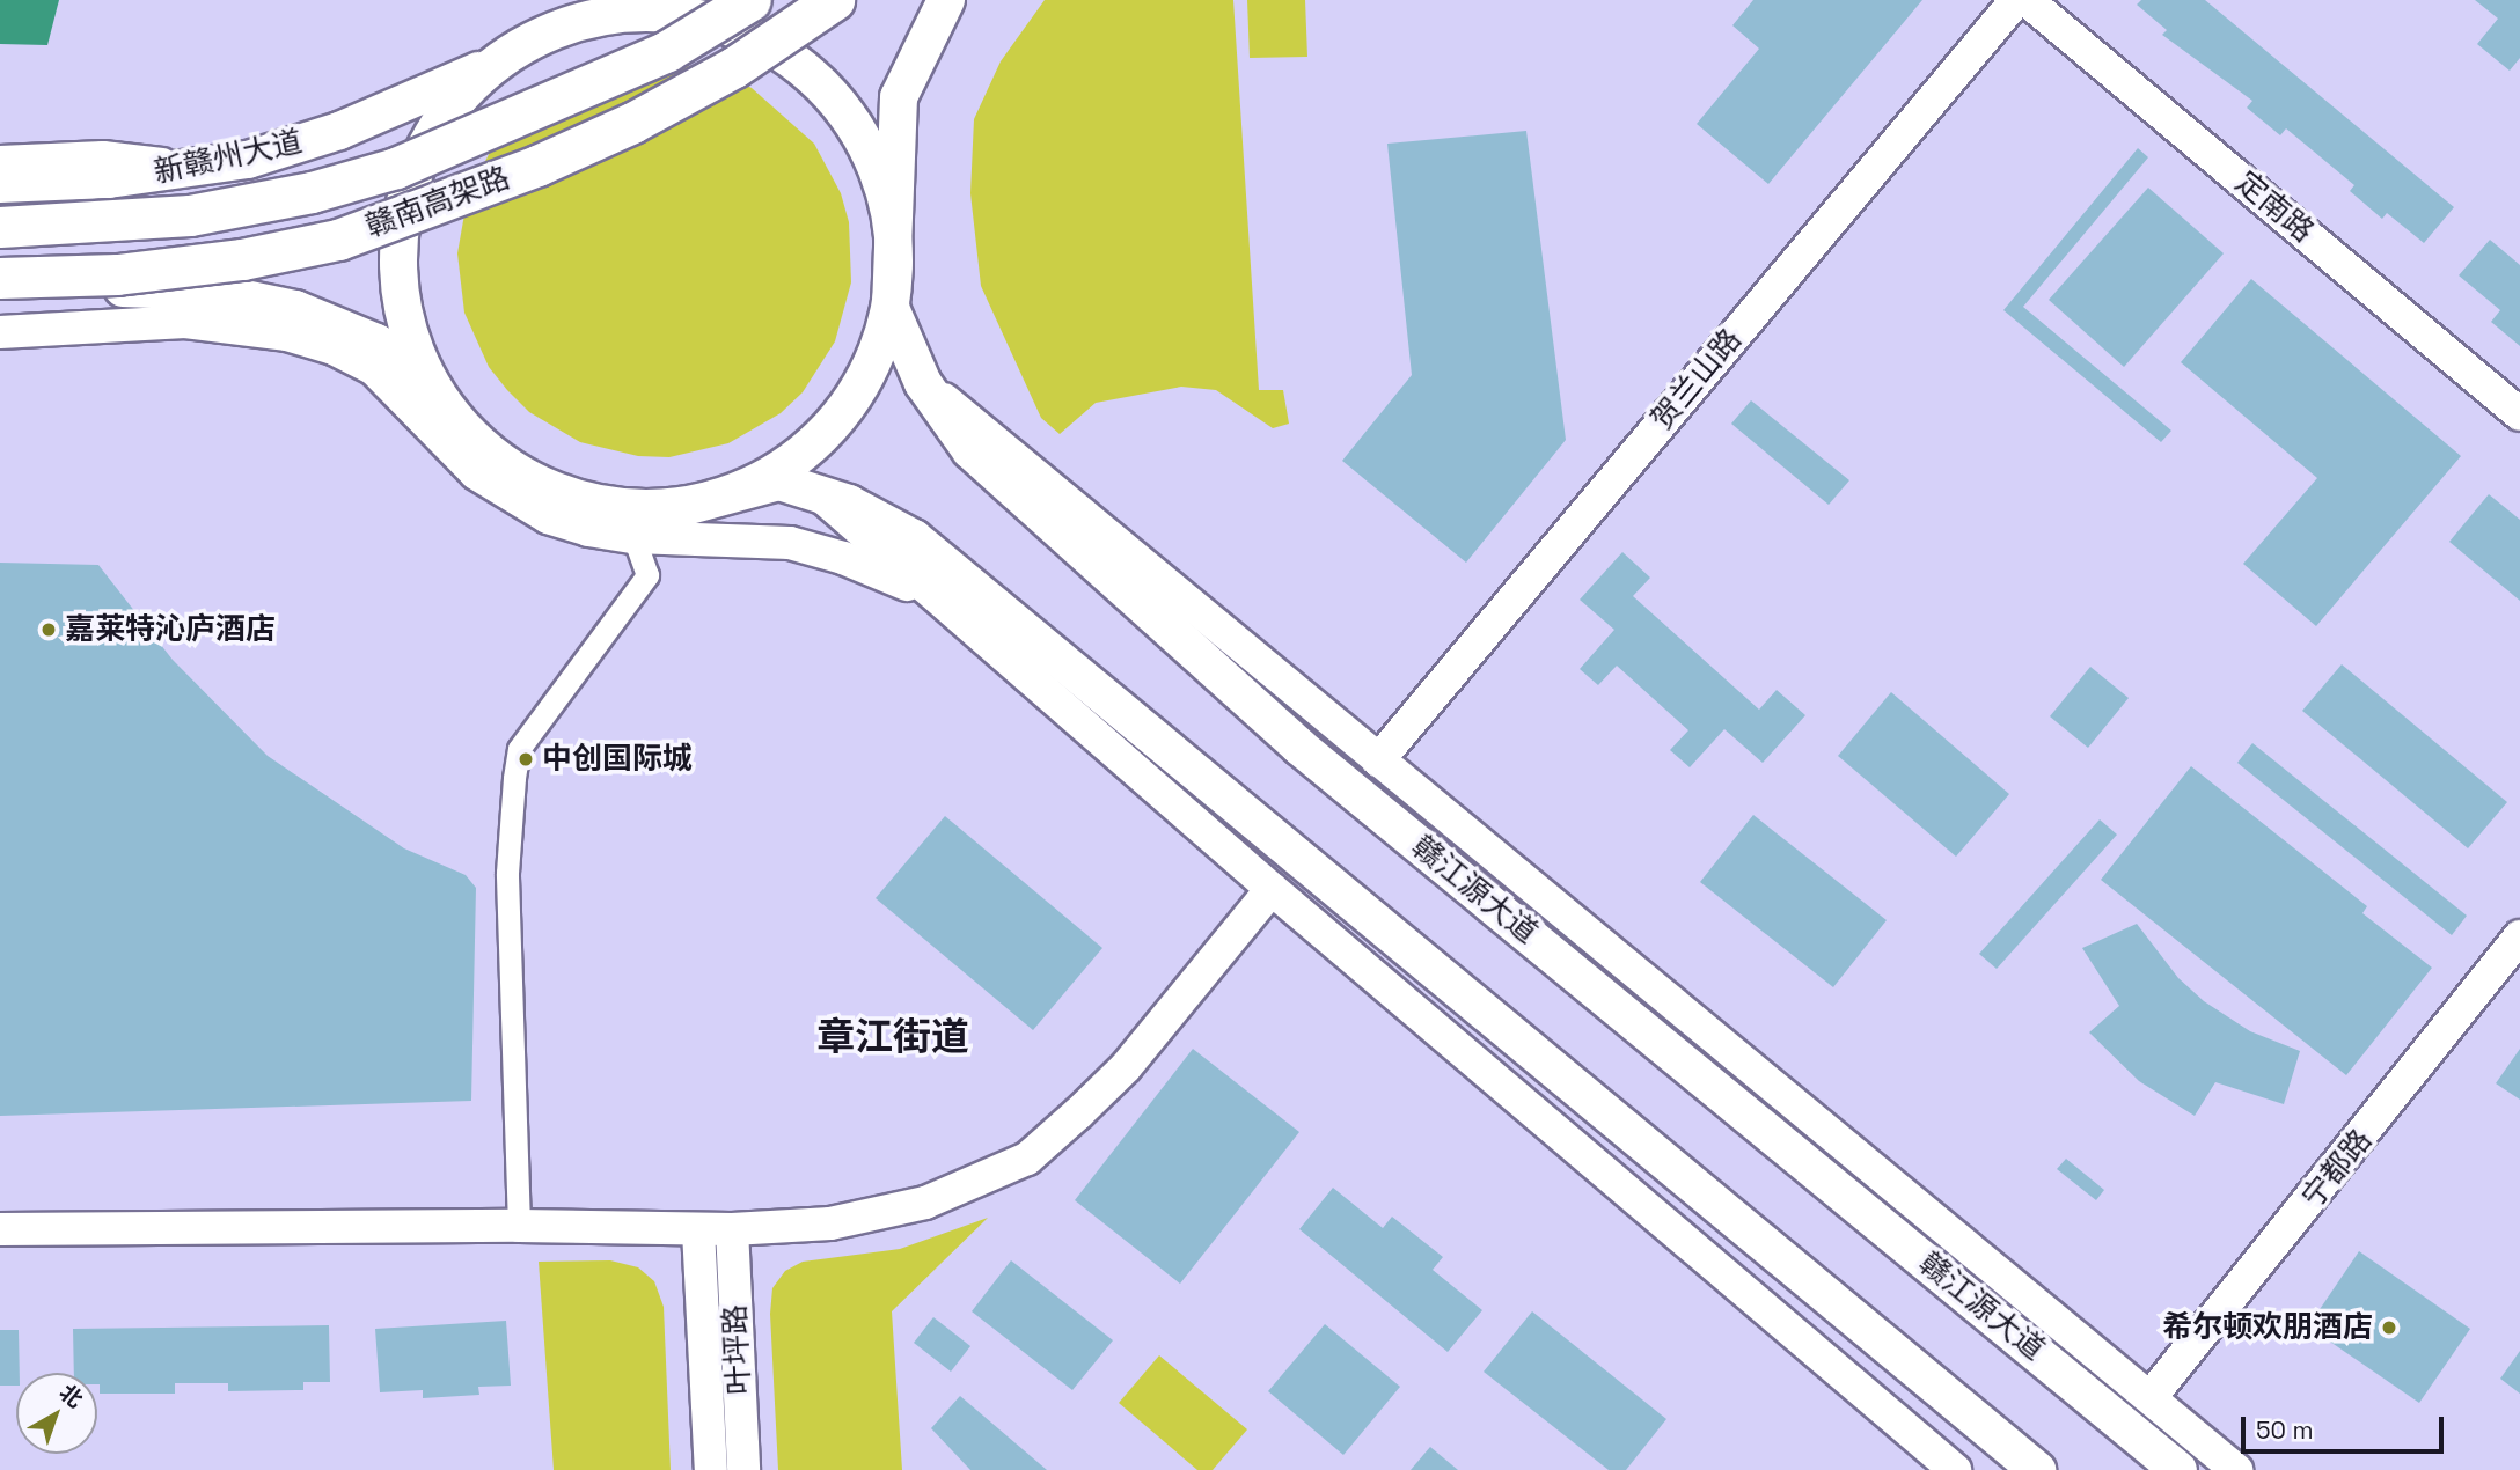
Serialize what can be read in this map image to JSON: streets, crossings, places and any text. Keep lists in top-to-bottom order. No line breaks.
{"streets":{"highway":["赣南高架路"],"main road":["新赣州大道","赣江源大道"],"street":["定南路","贺兰山路","宁都路","叶坪路"]},"districts":["章江街道"],"places":["嘉莱特沁庐酒店","中创国际城","希尔顿欢朋酒店"],"scale_bar":"50 m","north":"top right"}
